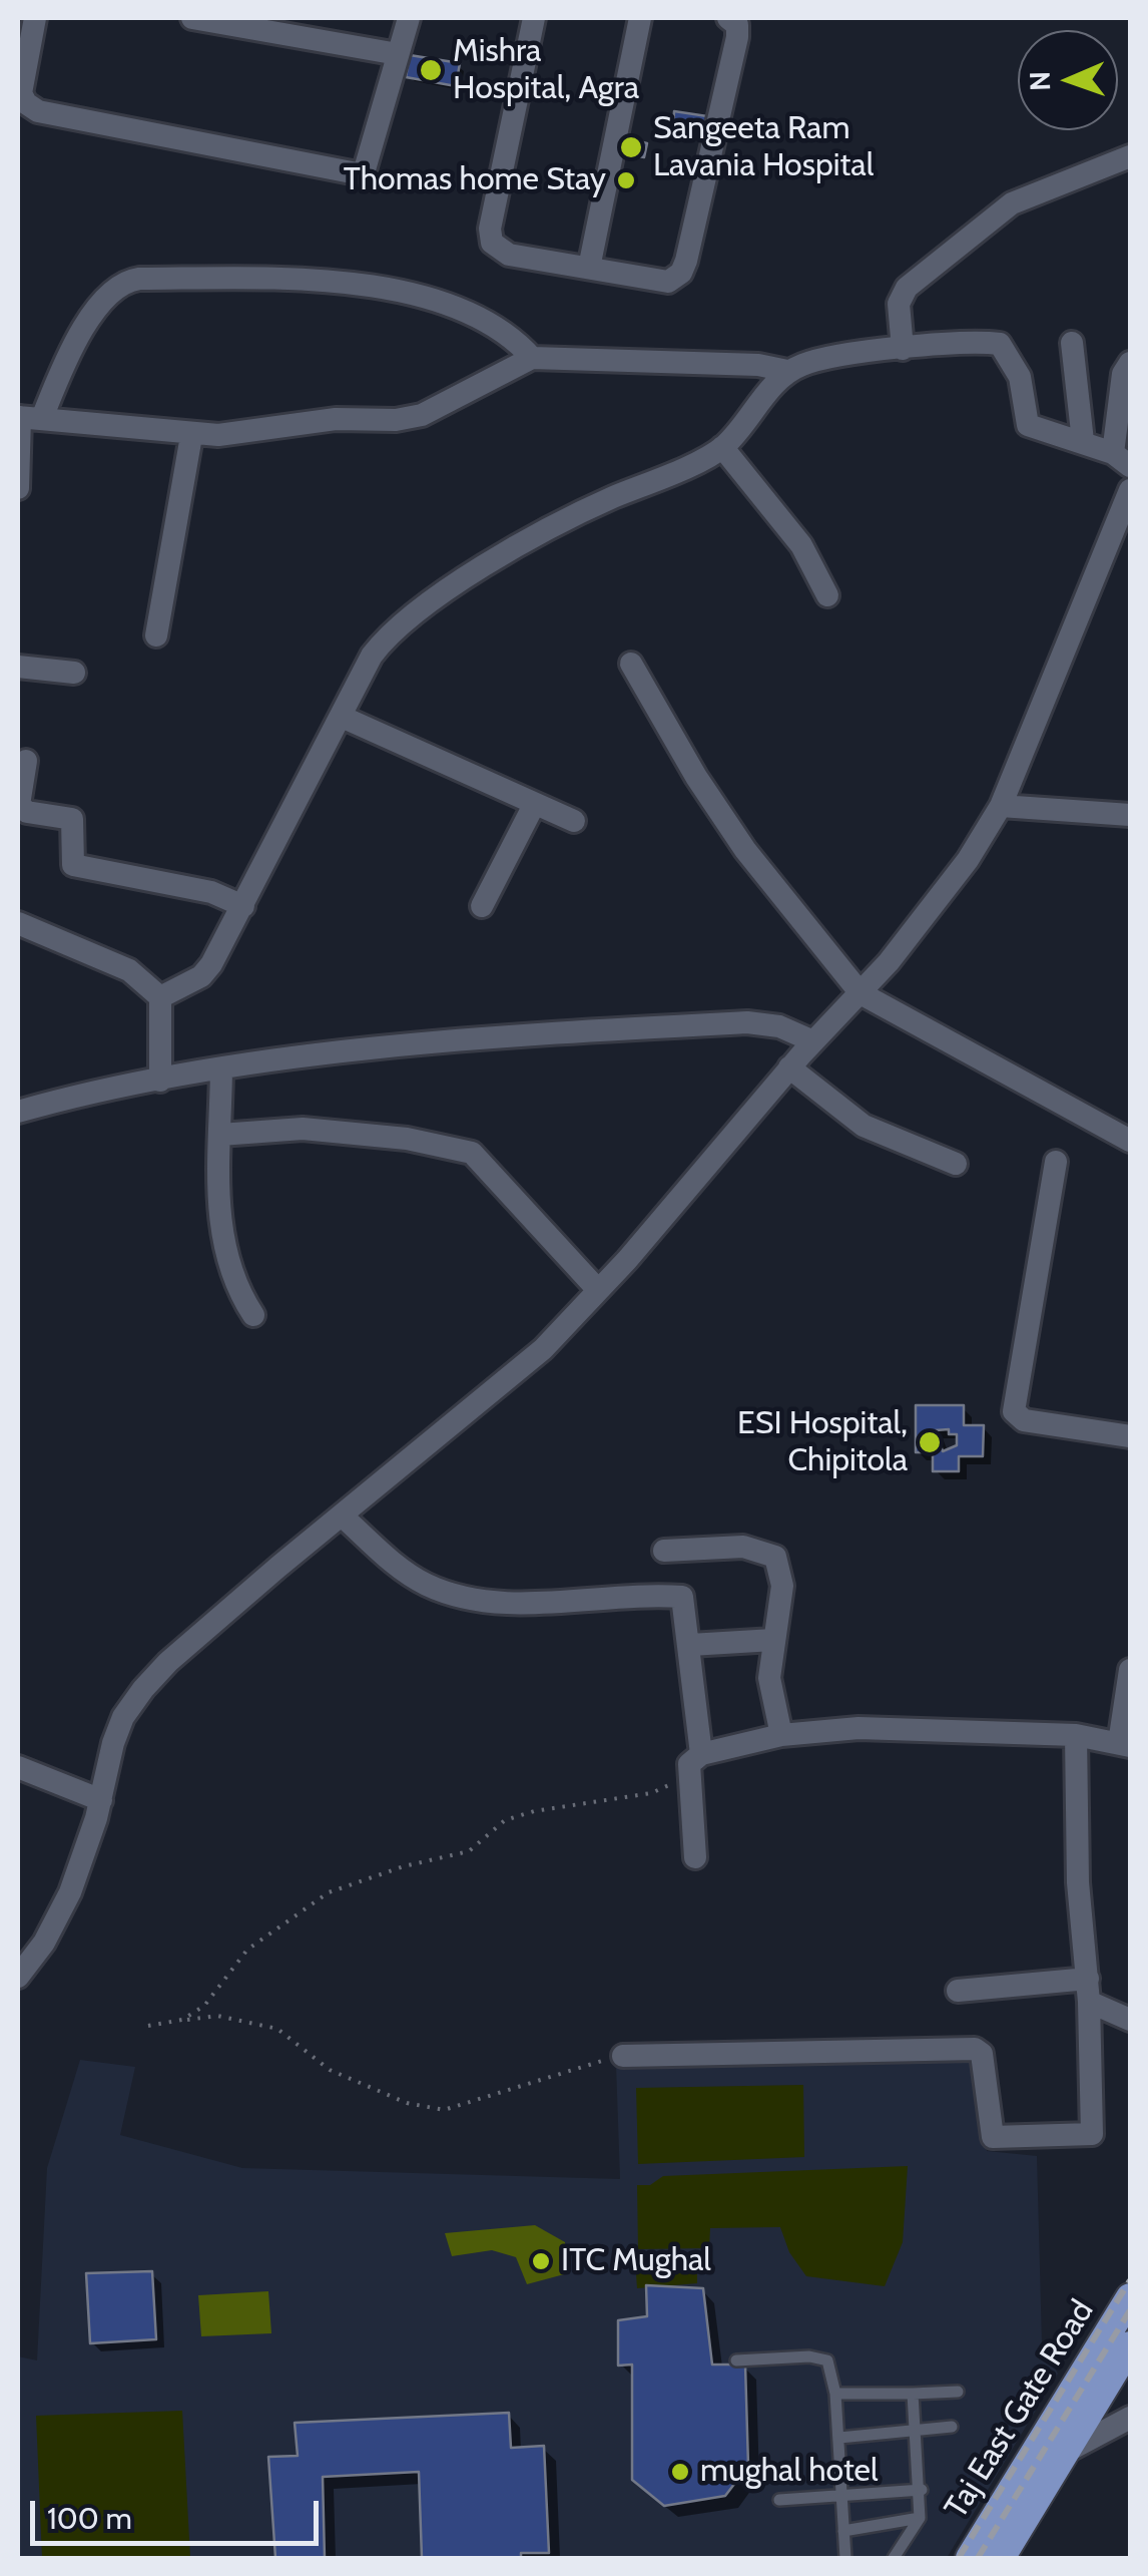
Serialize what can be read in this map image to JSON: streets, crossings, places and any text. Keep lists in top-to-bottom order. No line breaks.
{"streets":{"main road":["Taj East Gate Road"]},"places":["Mishra Hospital, Agra","Sangeeta Ram Lavania Hospital","Thomas home Stay","ESI Hospital, Chipitola","ITC Mughal","mughal hotel"],"scale_bar":"100 m","north":"left"}
